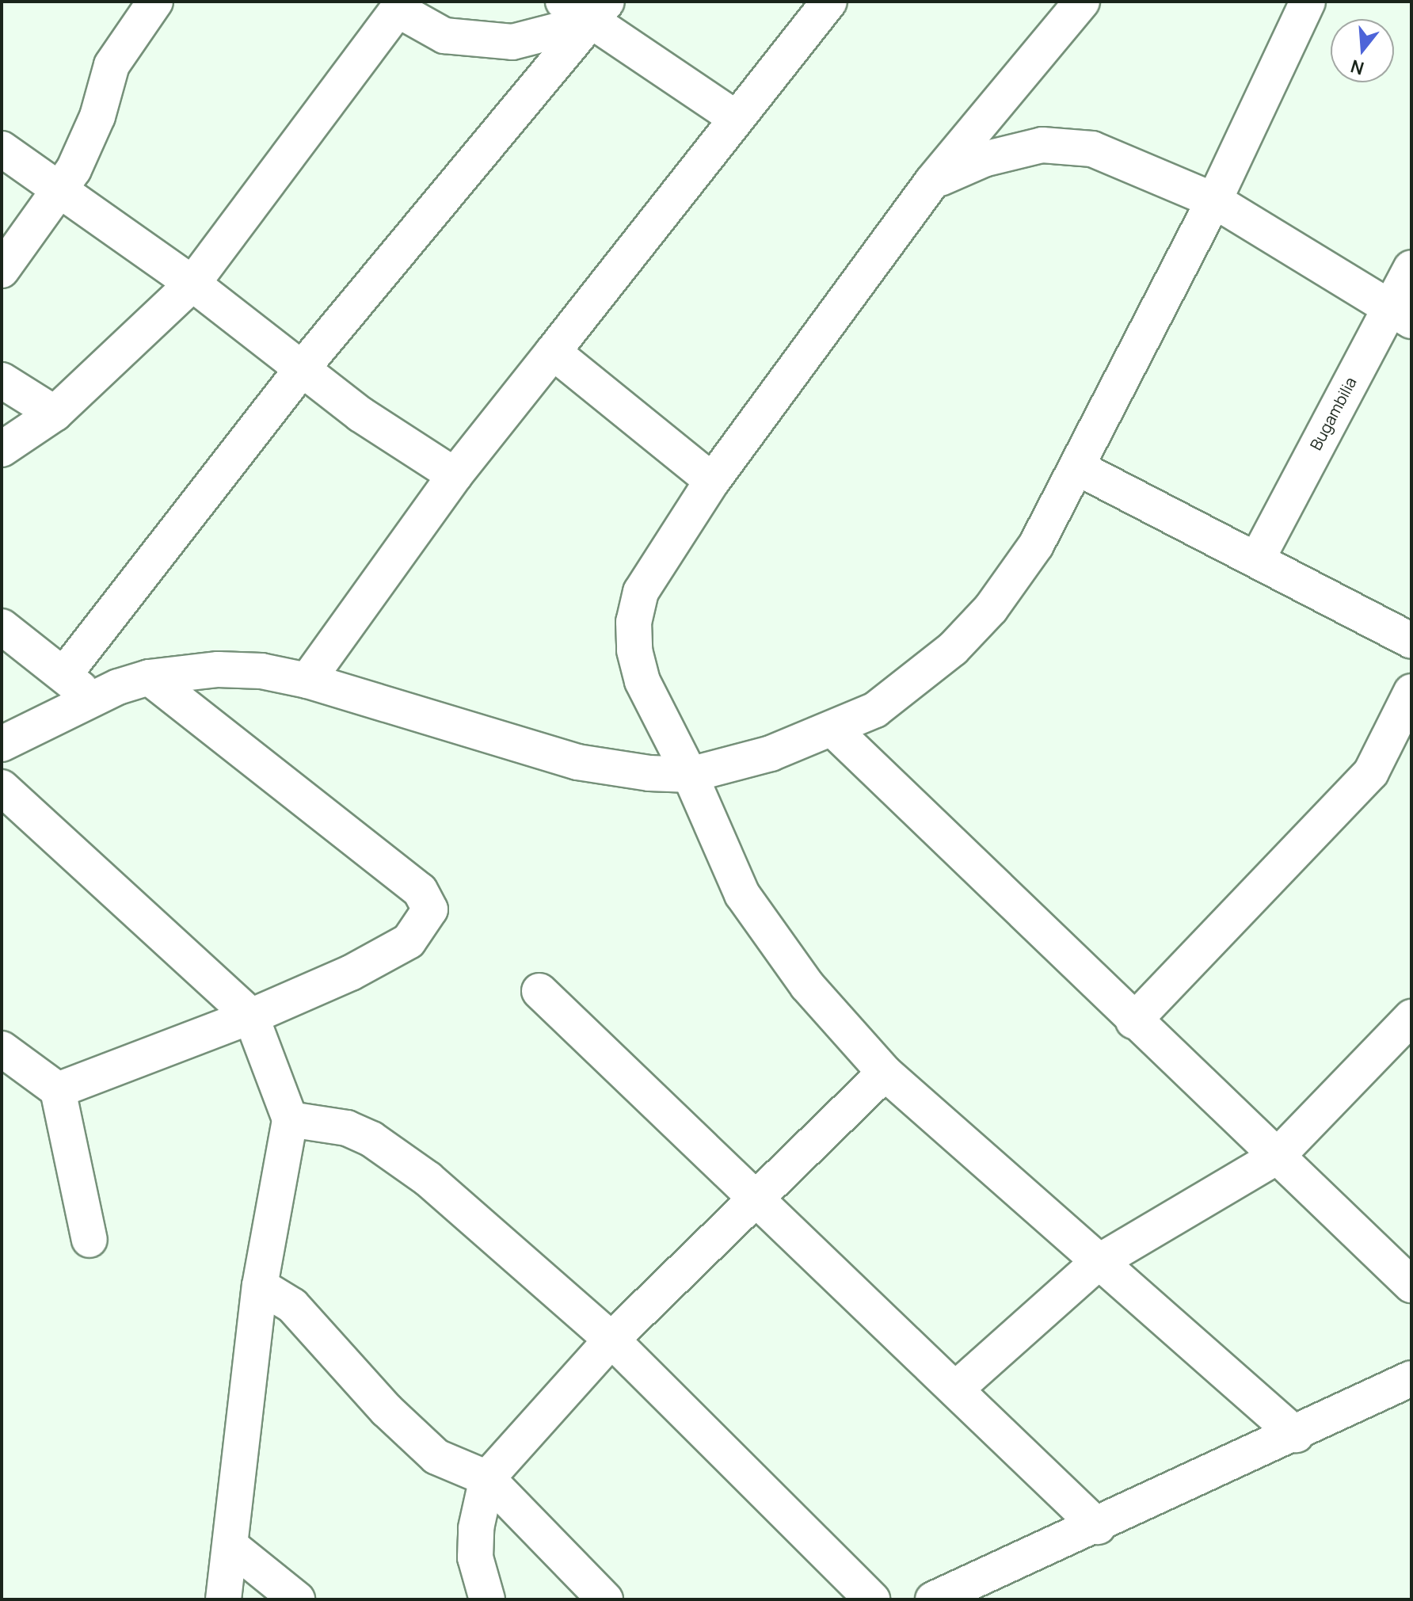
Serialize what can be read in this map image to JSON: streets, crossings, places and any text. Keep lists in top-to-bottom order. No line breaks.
{"streets":{"street":["Bugambilia"]},"north":"bottom"}
